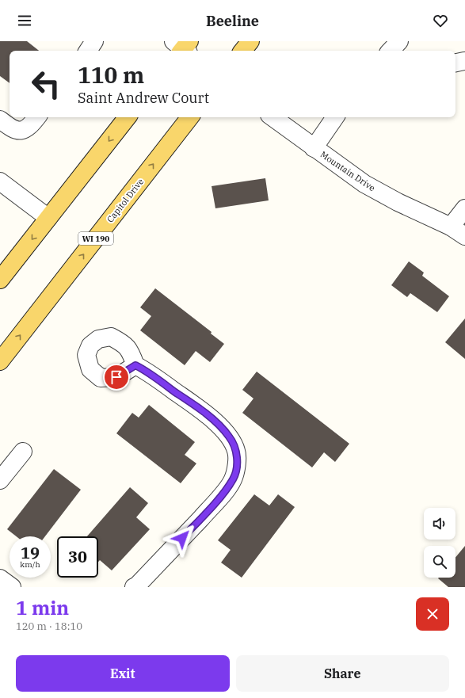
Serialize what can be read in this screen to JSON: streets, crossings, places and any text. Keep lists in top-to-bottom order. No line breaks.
{"streets":{"main road":["Capitol Drive","WI 190"],"street":["Mountain Drive"]},"page":{"header":"Beeline","turn":["110 m","Saint Andrew Court"],"speed":"19 km/h","limit":"30","heading":["1 min","120 m · 18:10"],"buttons":["Exit","Share"]}}
